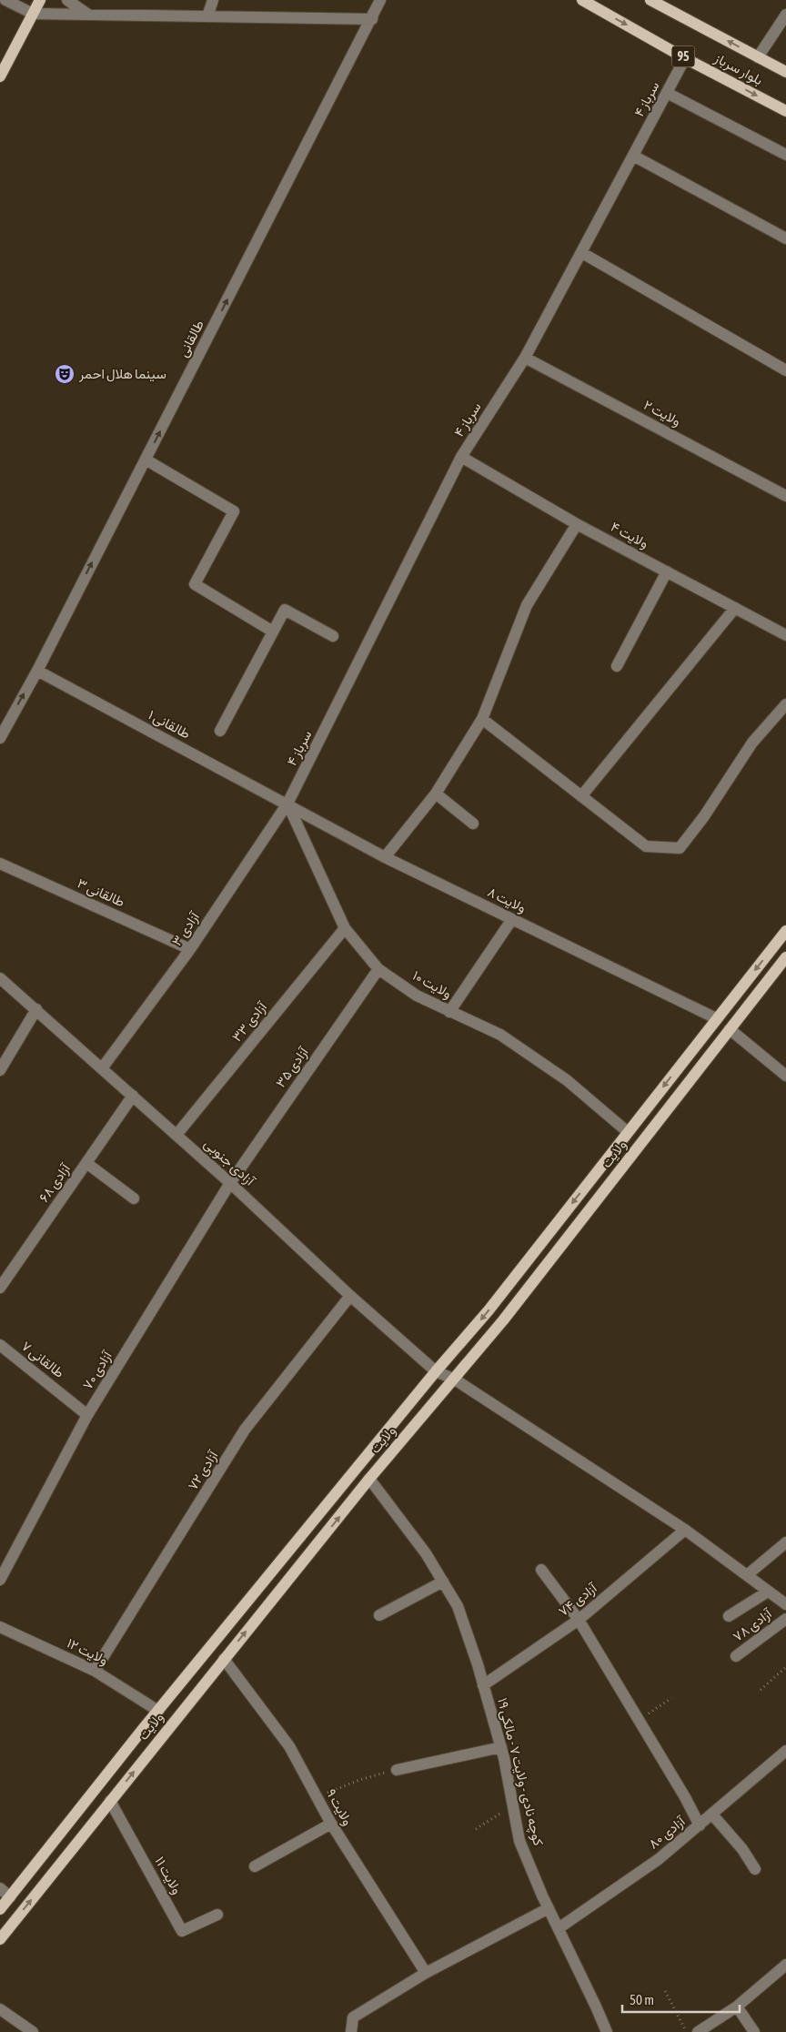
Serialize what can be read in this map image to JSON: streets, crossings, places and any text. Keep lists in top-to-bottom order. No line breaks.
{"streets":{"main road":["95","بلوار سرباز","ولایت"],"street":["سرباز ۴","طالقانی","ولایت ۲","ولایت ۴","طالقانی ۱","طالقانی ۳","ولایت ۸","آزادی ۳","ولایت ۱۰","آزادی ۳۳","آزادی ۳۵","آزادی جنوبی","آزادی ۶۸","طالقانی ۷","آزادی ۷۰","آزادی ۷۲","آزادی ۷۴","آزادی ۷۸","ولایت ۱۲","کوچه نادی - ولایت ۷ - مالکی ۱۹","ولایت ۹","آزادی ۸۰","ولایت ۱۱"]},"crossings":[["بلوار سرباز","سرباز ۴"],["سرباز ۴","ولایت ۲"],["سرباز ۴","ولایت ۴"],["سرباز ۴","طالقانی ۱"],["سرباز ۴","ولایت ۸"],["سرباز ۴","آزادی ۳"],["سرباز ۴","ولایت ۱۰"],["طالقانی","طالقانی ۱"],["طالقانی ۱","ولایت ۸"],["طالقانی ۱","آزادی ۳"],["طالقانی ۱","ولایت ۱۰"],["طالقانی ۳","آزادی ۳"],["ولایت ۸","آزادی ۳"],["ولایت ۸","ولایت ۱۰"],["ولایت ۸","ولایت"],["آزادی ۳","ولایت ۱۰"],["آزادی ۳","آزادی جنوبی"],["ولایت ۱۰","آزادی ۳۳"],["ولایت ۱۰","آزادی ۳۵"],["ولایت ۱۰","ولایت"],["آزادی ۳۳","آزادی جنوبی"],["آزادی ۳۵","آزادی جنوبی"],["آزادی ۳۵","آزادی ۷۰"],["ولایت","آزادی جنوبی"],["ولایت","ولایت ۱۲"],["ولایت","کوچه نادی - ولایت ۷ - مالکی ۱۹"],["ولایت","ولایت ۹"],["ولایت","ولایت ۱۱"],["آزادی جنوبی","آزادی ۶۸"],["آزادی جنوبی","آزادی ۷۰"],["آزادی جنوبی","آزادی ۷۲"],["آزادی جنوبی","آزادی ۷۴"],["طالقانی ۷","آزادی ۷۰"],["آزادی ۷۲","ولایت ۱۲"],["آزادی ۷۴","کوچه نادی - ولایت ۷ - مالکی ۱۹"],["کوچه نادی - ولایت ۷ - مالکی ۱۹","آزادی ۸۰"]],"one_way":["طالقانی"],"places":{"theatre":["سینما هلال احمر"]},"scale_bar":"50 m"}
